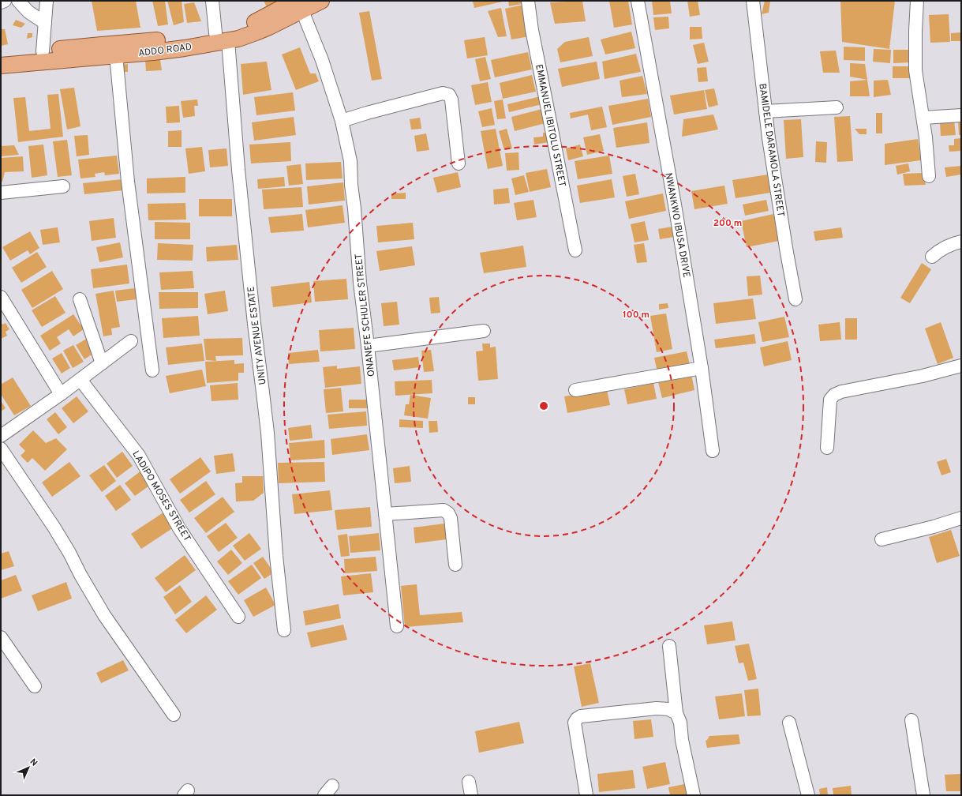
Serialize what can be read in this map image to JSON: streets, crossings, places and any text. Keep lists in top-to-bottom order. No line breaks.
{"streets":{"main road":["ADDO ROAD"],"street":["EMMANUEL IBITOLU STREET","BAMIDELE DARAMOLA STREET","NWANKWO IBUSA DRIVE","ONANEFE SCHULER STREET","UNITY AVENUE ESTATE","LADIPO MOSES STREET"]},"crossings":[["ADDO ROAD","ONANEFE SCHULER STREET"],["ADDO ROAD","UNITY AVENUE ESTATE"]],"north":"top right","rings":["200 m","100 m"]}
